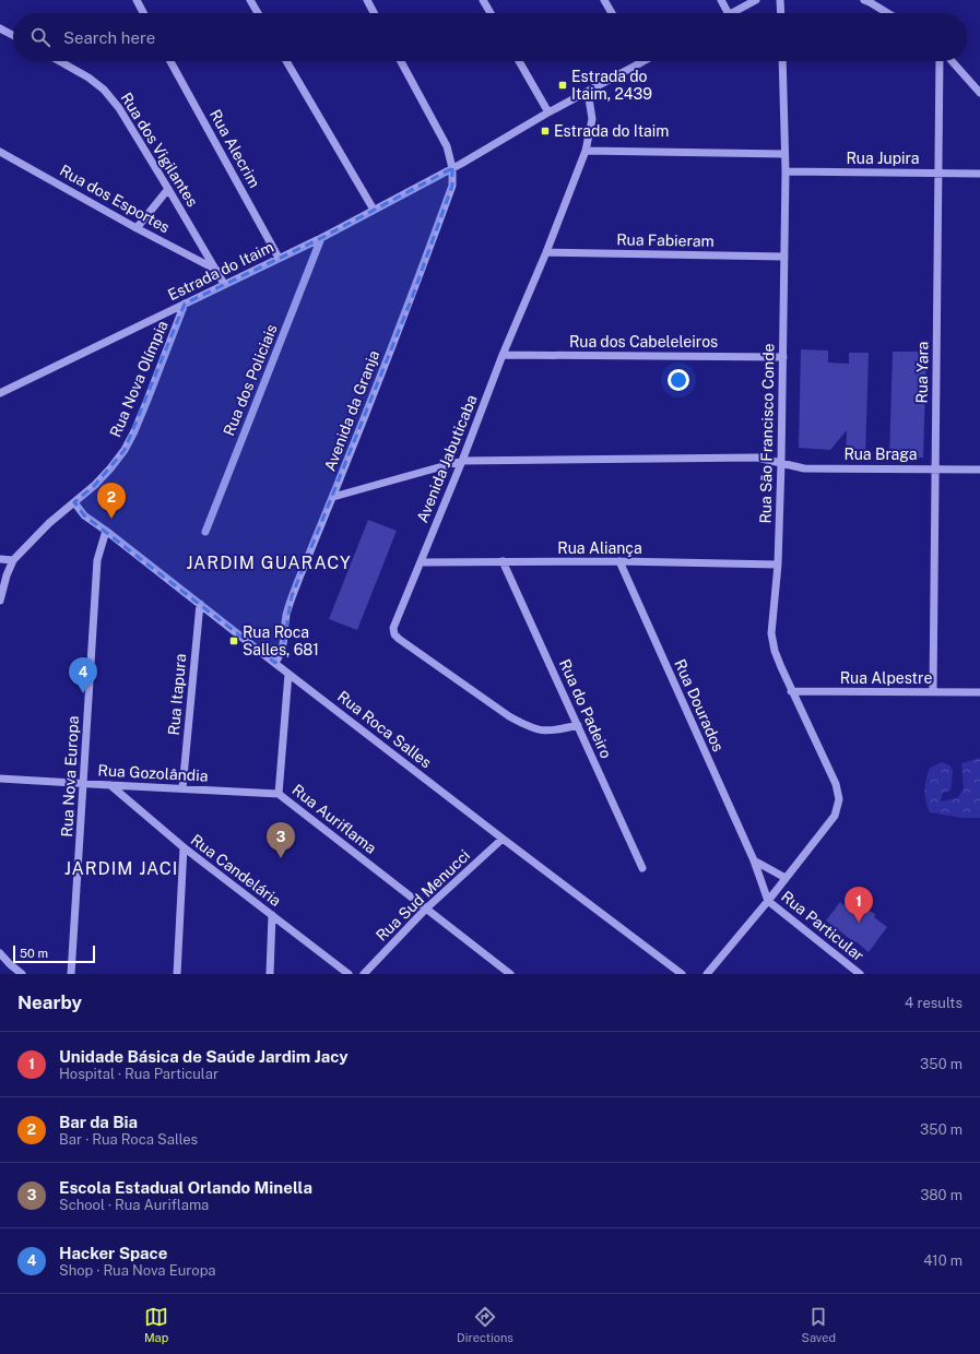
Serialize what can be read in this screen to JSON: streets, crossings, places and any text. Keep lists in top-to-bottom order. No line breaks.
{"streets":{"street":["Rua Alecrim","Rua dos Vigilantes","Rua Jupira","Rua dos Esportes","Rua Fabieram","Estrada do Itaim","Rua dos Cabeleleiros","Rua Yara","Rua Nova Olímpia","Rua dos Policiais","Avenida da Granja","Rua São Francisco Conde","Rua Braga","Avenida Jabuticaba","Rua Aliança","Rua Alpestre","Rua Itapura","Rua Dourados","Rua do Padeiro","Rua Roca Salles","Rua Gozolândia","Rua Nova Europa","Rua Auriflama","Rua Candelária","Rua Sud Menucci","Rua Particular"]},"crossings":[["Rua Alecrim","Estrada do Itaim"],["Rua dos Vigilantes","Rua dos Esportes"],["Rua dos Vigilantes","Estrada do Itaim"],["Rua Jupira","Rua Yara"],["Rua Jupira","Rua São Francisco Conde"],["Rua Fabieram","Rua São Francisco Conde"],["Rua Fabieram","Avenida Jabuticaba"],["Estrada do Itaim","Rua Nova Olímpia"],["Estrada do Itaim","Rua dos Policiais"],["Estrada do Itaim","Avenida da Granja"],["Estrada do Itaim","Avenida Jabuticaba"],["Rua dos Cabeleleiros","Rua São Francisco Conde"],["Rua dos Cabeleleiros","Avenida Jabuticaba"],["Rua Yara","Rua Braga"],["Rua Yara","Rua Alpestre"],["Rua Nova Olímpia","Rua Roca Salles"],["Avenida da Granja","Rua Roca Salles"],["Rua São Francisco Conde","Rua Braga"],["Rua São Francisco Conde","Rua Aliança"],["Rua São Francisco Conde","Rua Alpestre"],["Avenida Jabuticaba","Rua Aliança"],["Avenida Jabuticaba","Rua do Padeiro"],["Rua Aliança","Rua Dourados"],["Rua Aliança","Rua do Padeiro"],["Rua Itapura","Rua Roca Salles"],["Rua Itapura","Rua Gozolândia"],["Rua Dourados","Rua Particular"],["Rua Roca Salles","Rua Nova Europa"],["Rua Roca Salles","Rua Auriflama"],["Rua Roca Salles","Rua Sud Menucci"],["Rua Gozolândia","Rua Nova Europa"],["Rua Gozolândia","Rua Auriflama"],["Rua Gozolândia","Rua Candelária"],["Rua Auriflama","Rua Sud Menucci"]],"districts":["JARDIM GUARACY","JARDIM JACI"],"places":{"transit":["Estrada do Itaim, 2439","Estrada do Itaim","Rua Roca Salles, 681"]},"scale_bar":"50 m","page":{"search":"Search here","pins":["2","4","3","1"],"scale":"50 m","heading":["Nearby","4 results"],"list":[{"mark":"1","name":"Unidade Básica de Saúde Jardim Jacy","note":"Hospital · Rua Particular","value":"350 m"},{"mark":"2","name":"Bar da Bia","note":"Bar · Rua Roca Salles","value":"350 m"},{"mark":"3","name":"Escola Estadual Orlando Minella","note":"School · Rua Auriflama","value":"380 m"},{"mark":"4","name":"Hacker Space","note":"Shop · Rua Nova Europa","value":"410 m"}],"nav":["Map","Directions","Saved"]}}
